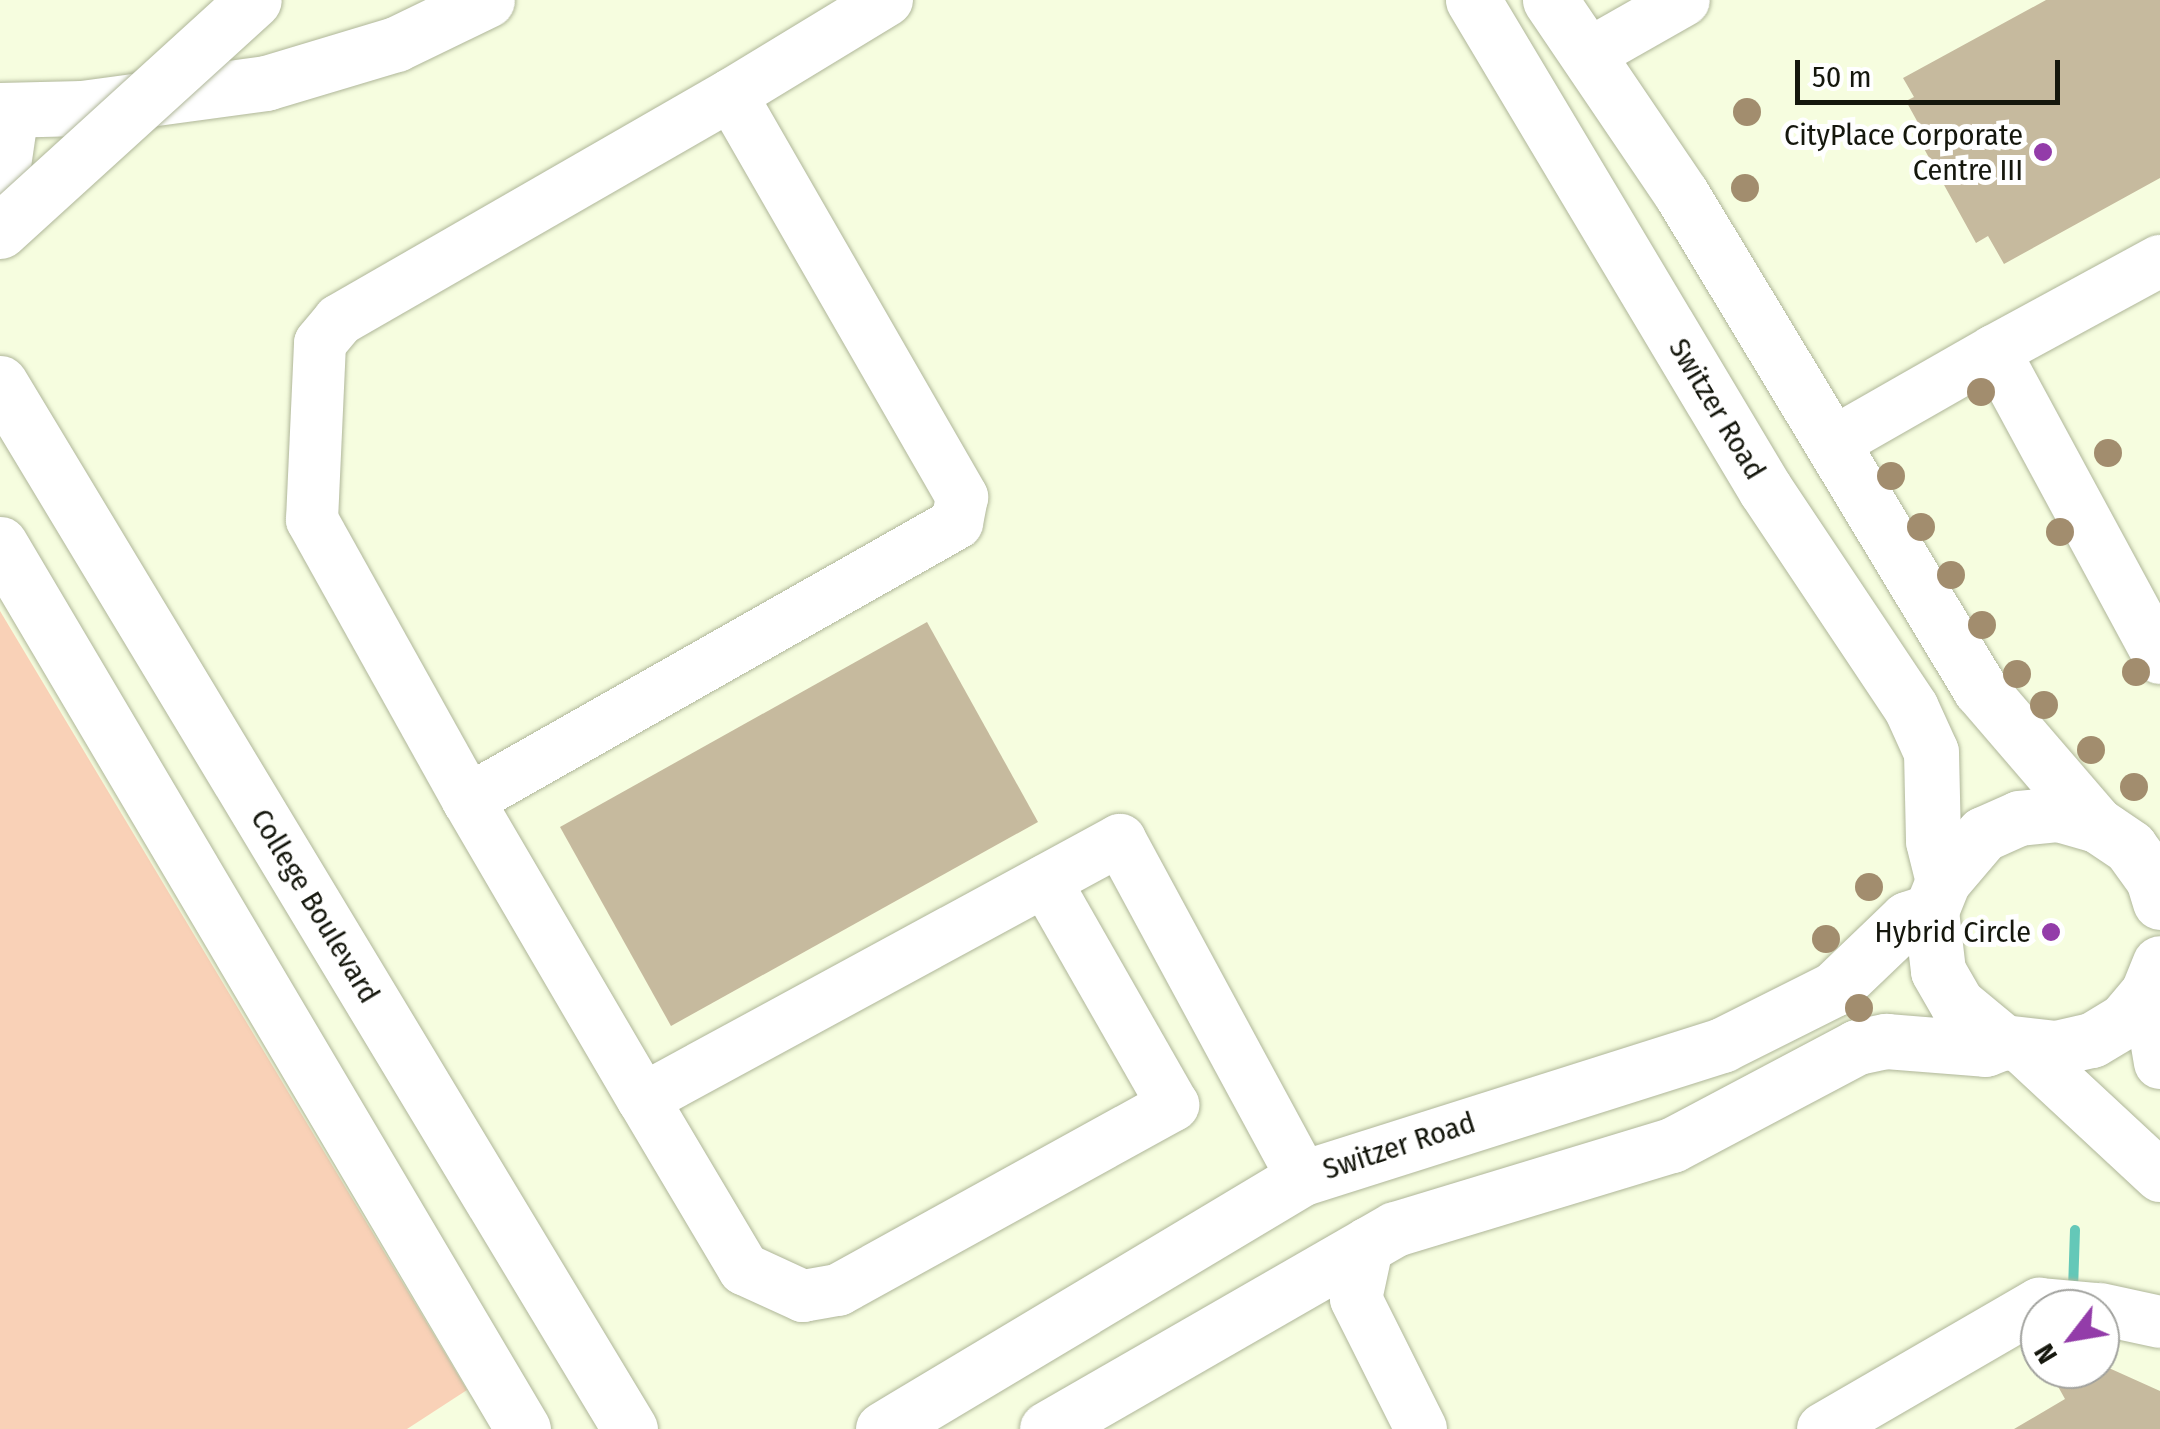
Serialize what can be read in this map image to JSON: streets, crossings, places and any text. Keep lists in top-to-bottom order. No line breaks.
{"streets":{"main road":["Switzer Road","College Boulevard"]},"places":["CityPlace Corporate Centre III","Hybrid Circle"],"scale_bar":"50 m","north":"bottom left"}
